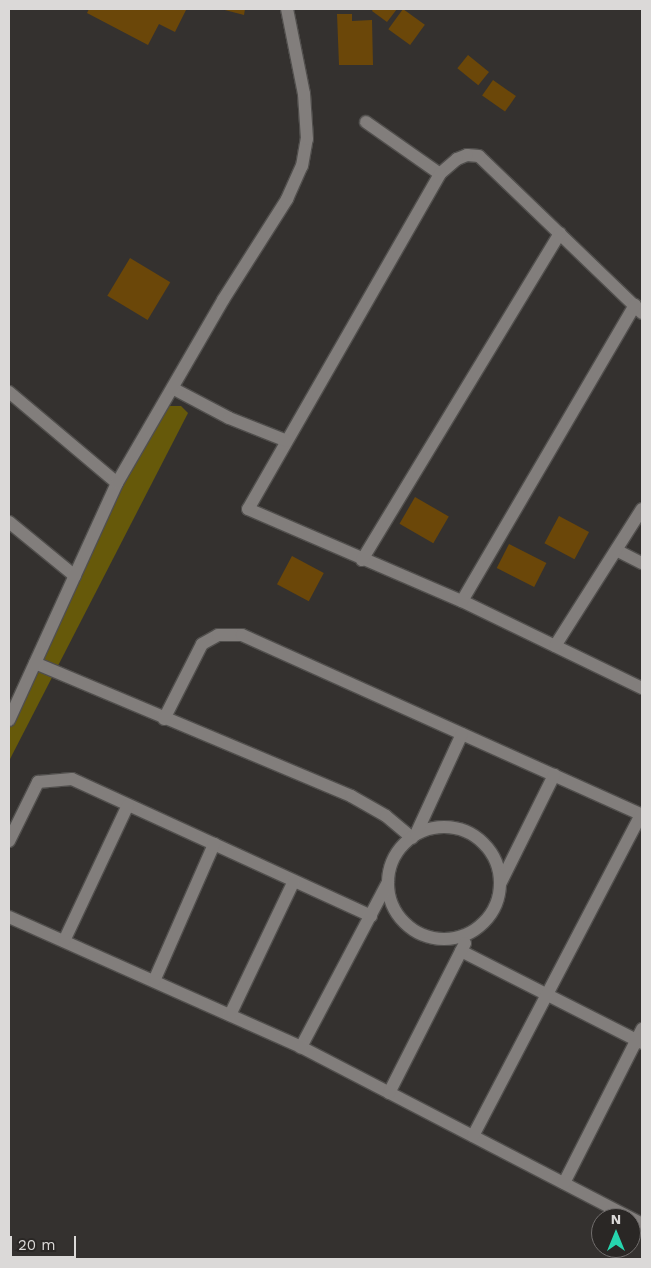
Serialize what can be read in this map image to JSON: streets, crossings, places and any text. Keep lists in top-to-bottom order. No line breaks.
{"scale_bar":"20 m","north":"top"}
